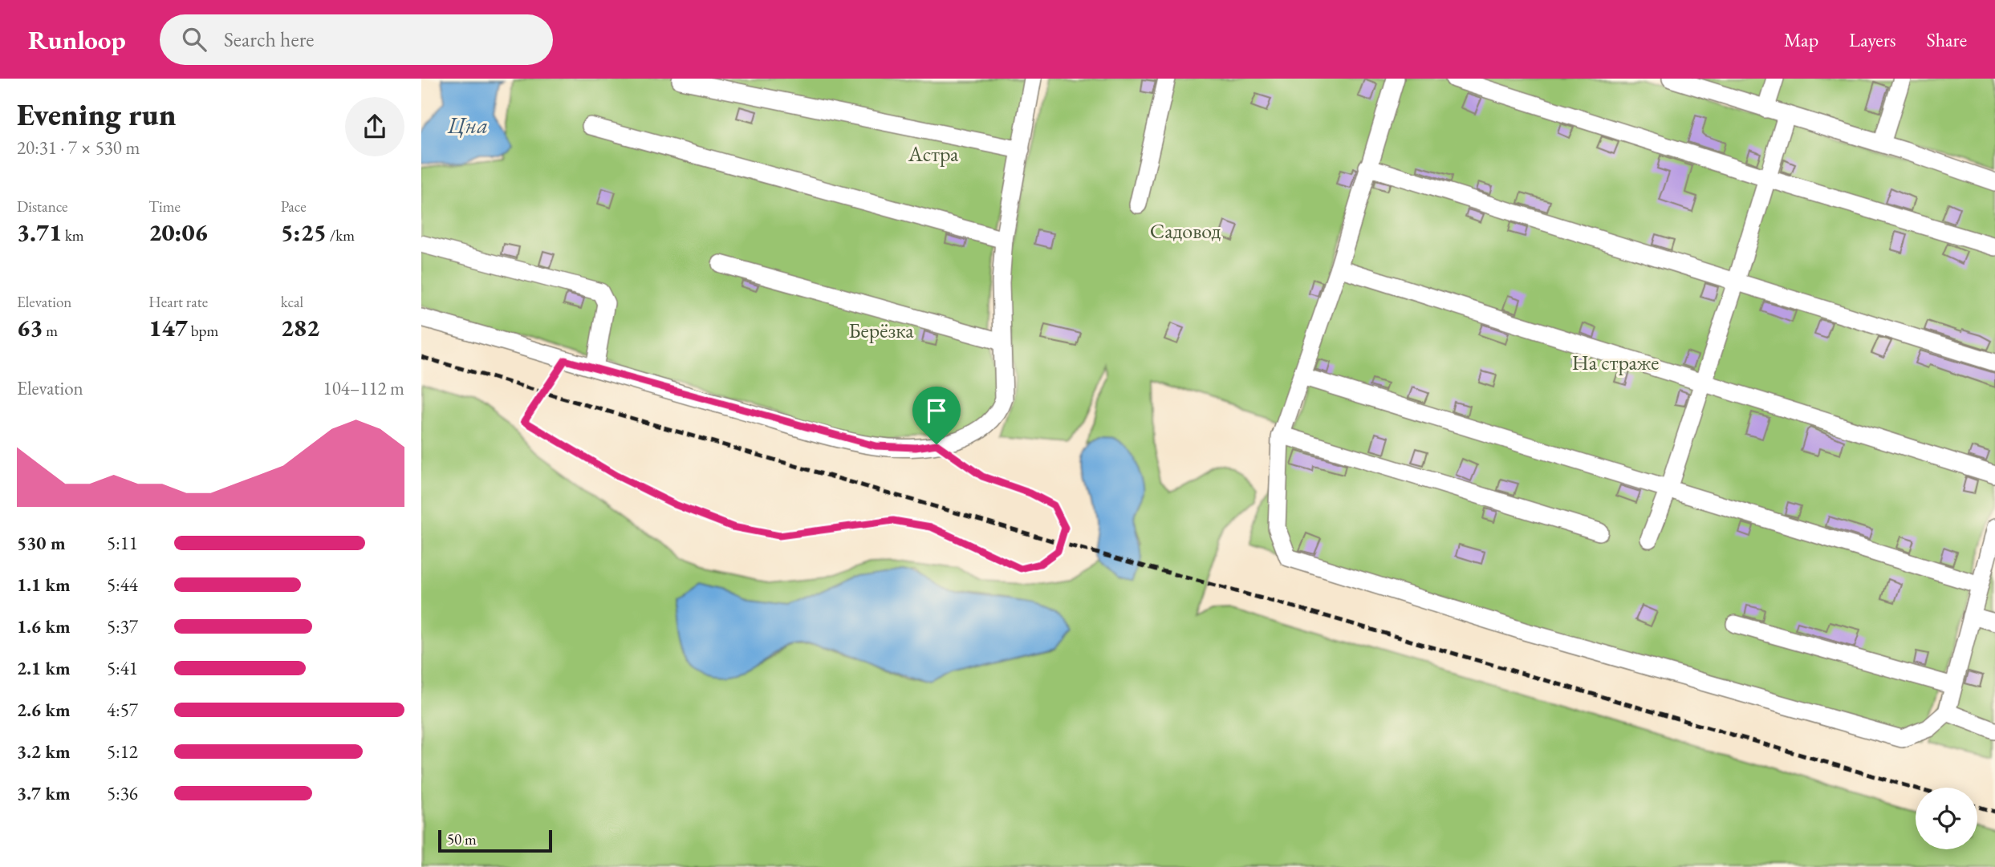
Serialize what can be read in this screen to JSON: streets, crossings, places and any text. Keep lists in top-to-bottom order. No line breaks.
{"water":["Цна"],"parks":["Астра","Садовод","Берёзка","На страже"],"scale_bar":"50 m","page":{"header":"Runloop","search":"Search here","nav":["Map","Layers","Share"],"heading":["Evening run","20:31 · 7 × 530 m"],"stats":[["Distance","3.71 km"],["Time","20:06"],["Pace","5:25 /km"],["Elevation","63 m"],["Heart rate","147 bpm"],["kcal","282"]],"chart":["Elevation","104–112 m"],"list":[{"name":"530 m","note":"5:11"},{"name":"1.1 km","note":"5:44"},{"name":"1.6 km","note":"5:37"},{"name":"2.1 km","note":"5:41"},{"name":"2.6 km","note":"4:57"},{"name":"3.2 km","note":"5:12"},{"name":"3.7 km","note":"5:36"}],"scale":"50 m"}}
